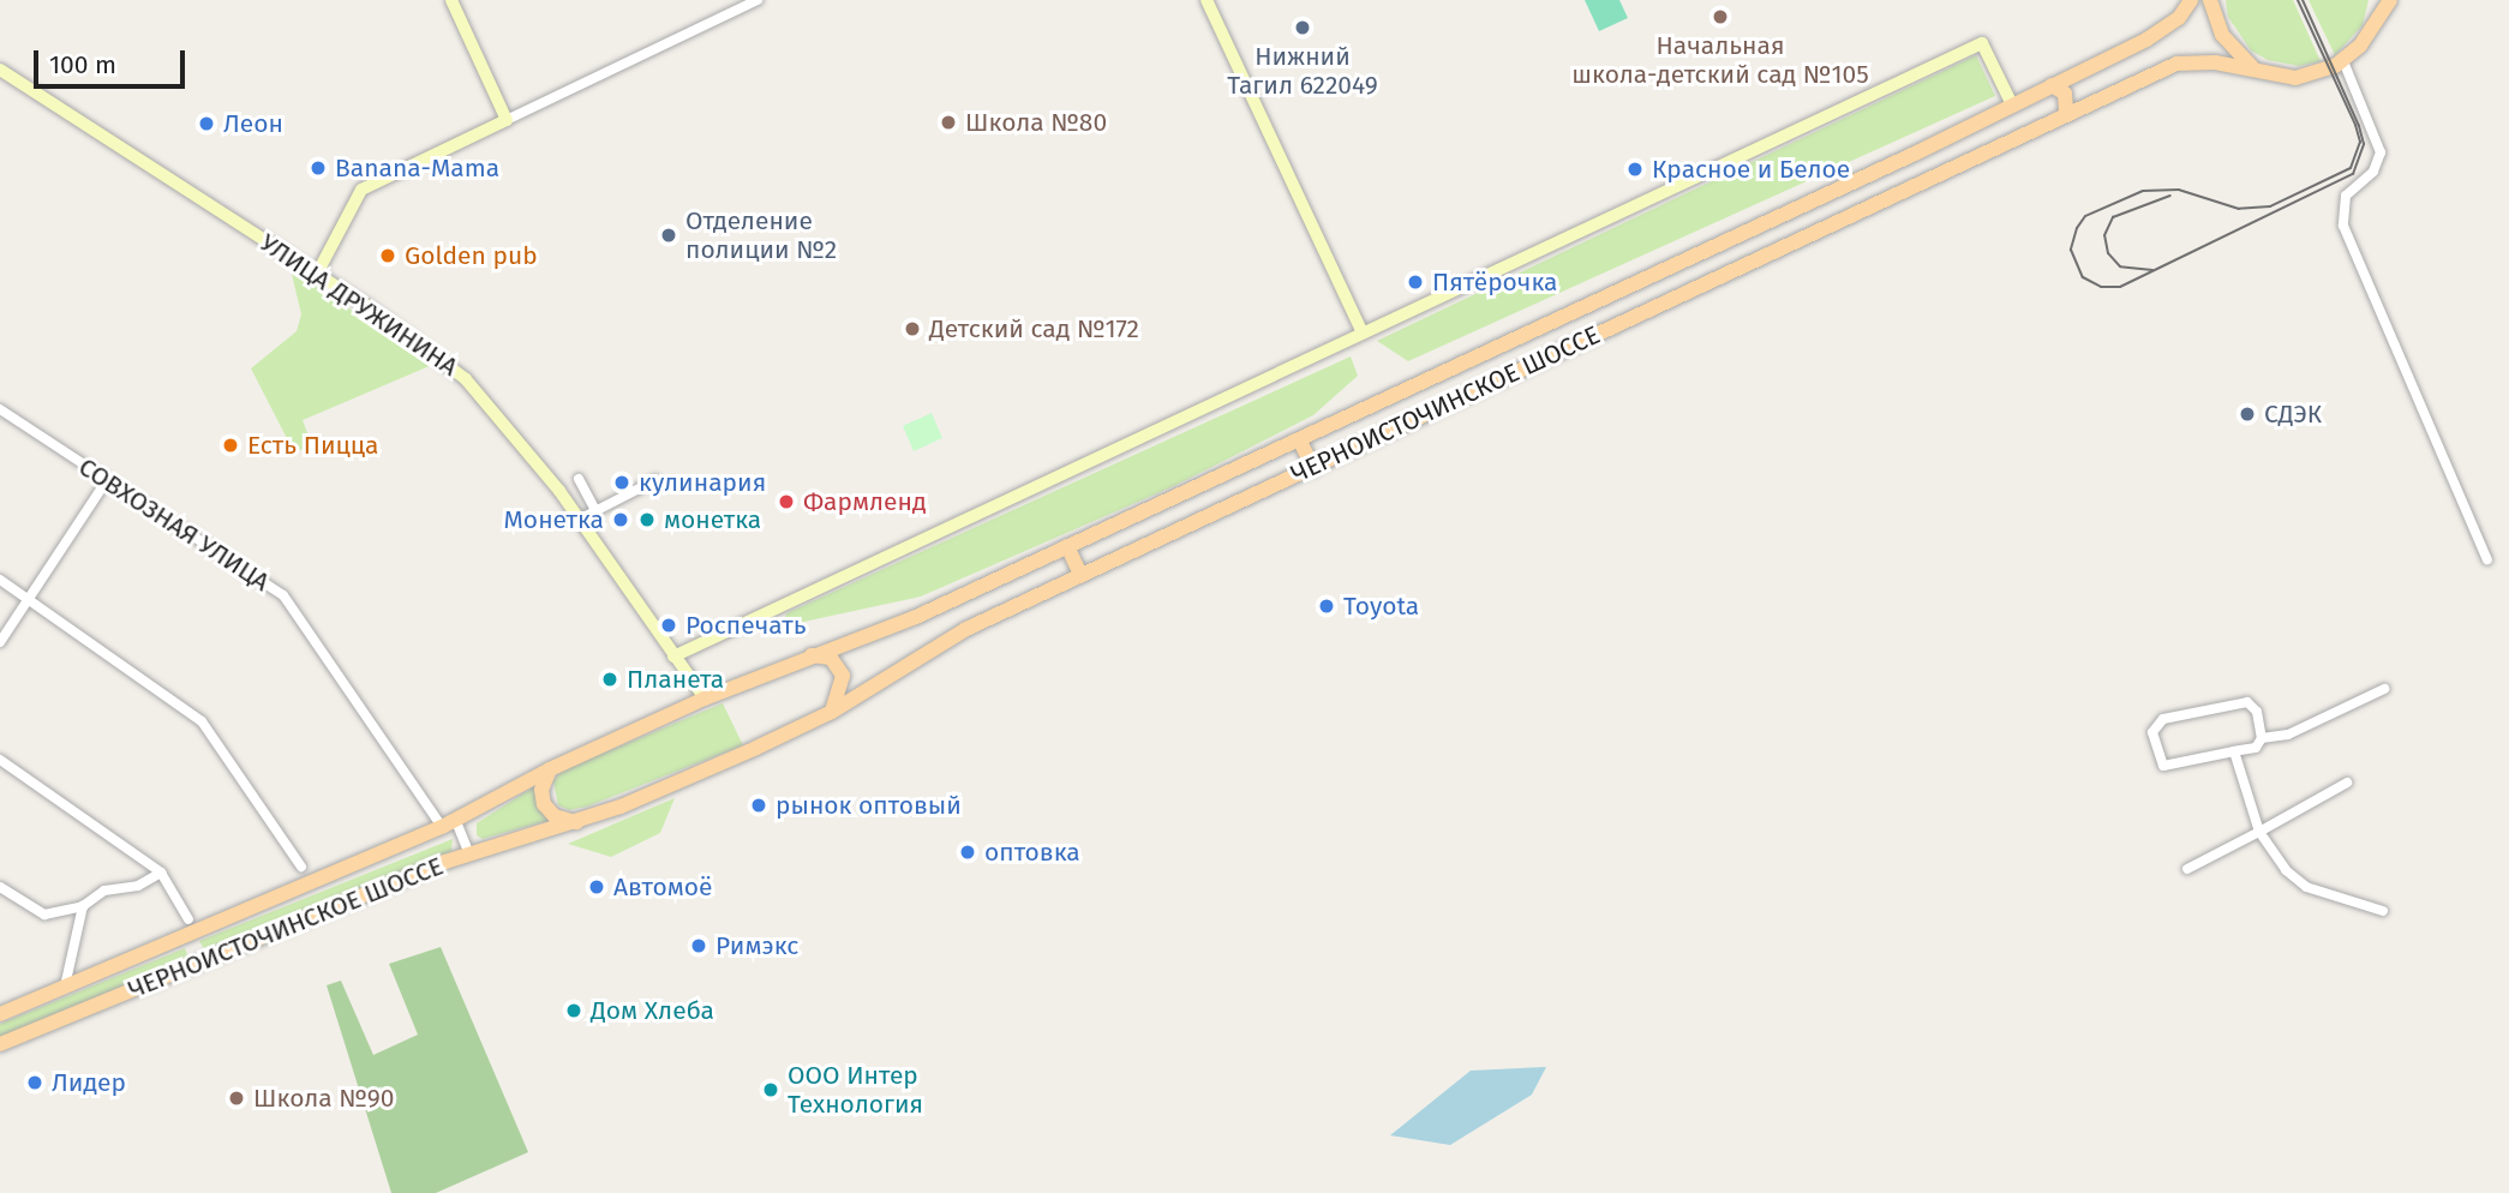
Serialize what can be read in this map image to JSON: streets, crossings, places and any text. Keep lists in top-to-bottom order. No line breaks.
{"streets":{"main road":["ЧЕРНОИСТОЧИНСКОЕ ШОССЕ"],"street":["УЛИЦА ДРУЖИНИНА","СОВХОЗНАЯ УЛИЦА"]},"crossings":[["УЛИЦА ДРУЖИНИНА","ЧЕРНОИСТОЧИНСКОЕ ШОССЕ"],["ЧЕРНОИСТОЧИНСКОЕ ШОССЕ","СОВХОЗНАЯ УЛИЦА"]],"places":["Начальная школа-детский сад №105","Нижний Тагил 622049","Школа №80","Леон","Banana-Mama","Красное и Белое","Отделение полиции №2","Golden pub","Пятёрочка","Детский сад №172","СДЭК","Есть Пицца","кулинария","Фармленд","Монетка","монетка","Toyota","Роспечать","Планета","рынок оптовый","оптовка","Автомоё","Римэкс","Дом Хлеба","Лидер","ООО Интер Технология","Школа №90"],"scale_bar":"100 m"}
